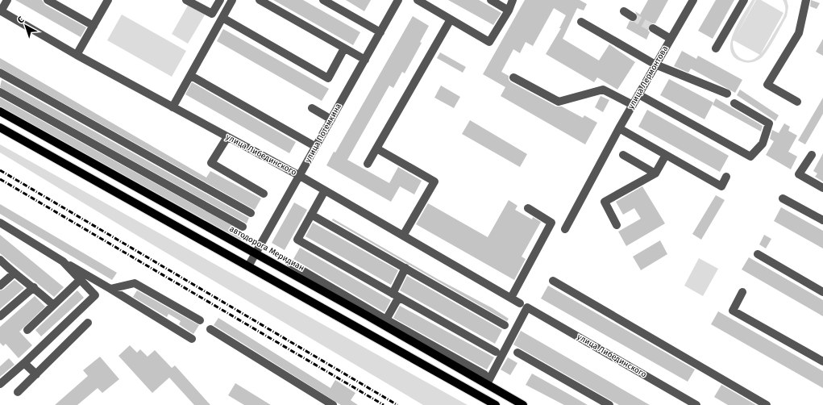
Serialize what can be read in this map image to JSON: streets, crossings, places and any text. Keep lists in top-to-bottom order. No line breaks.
{"streets":{"main road":["автодорога Меридиан"],"street":["улица Лермонтова","улица Потёмкина","улица Либединского"]},"crossings":[["улица Потёмкина","улица Либединского"],["улица Потёмкина","автодорога Меридиан"]],"north":"top left"}
